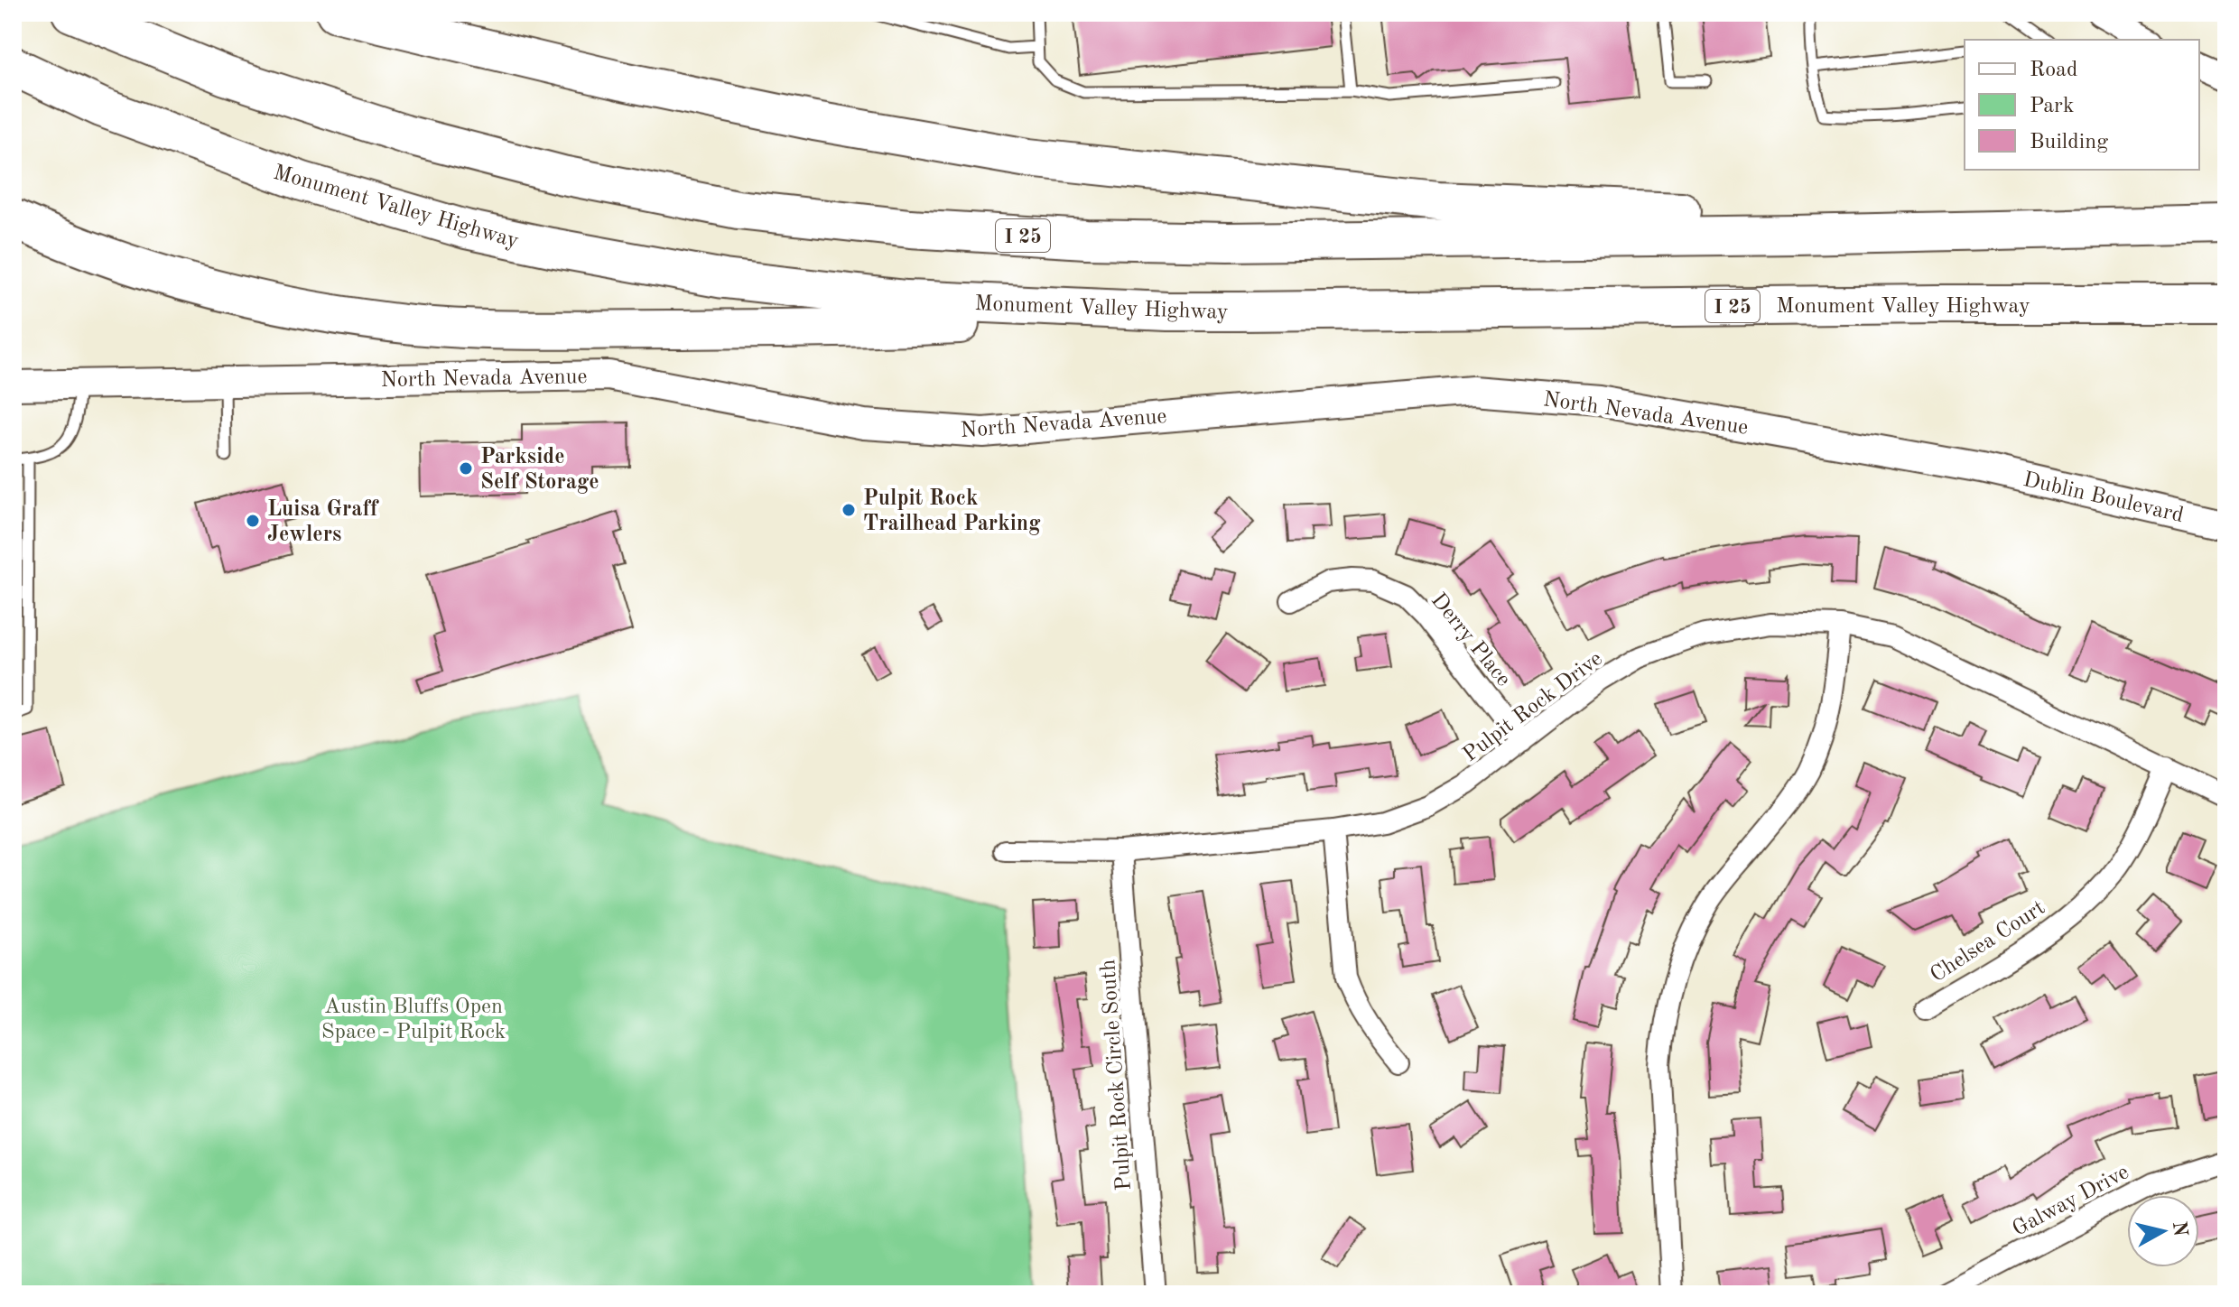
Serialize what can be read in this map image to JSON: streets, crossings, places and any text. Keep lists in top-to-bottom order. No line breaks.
{"streets":{"highway":["Monument Valley Highway","I 25"],"main road":["North Nevada Avenue","Dublin Boulevard"],"street":["Derry Place","Pulpit Rock Drive","Chelsea Court","Pulpit Rock Circle South","Galway Drive"]},"crossings":[["North Nevada Avenue","Dublin Boulevard"],["Derry Place","Pulpit Rock Drive"],["Pulpit Rock Drive","Chelsea Court"],["Pulpit Rock Drive","Pulpit Rock Circle South"]],"parks":["Austin Bluffs Open Space - Pulpit Rock"],"places":["Parkside Self Storage","Pulpit Rock Trailhead Parking","Luisa Graff Jewlers"],"legend":["Road","Park","Building"],"north":"right"}
